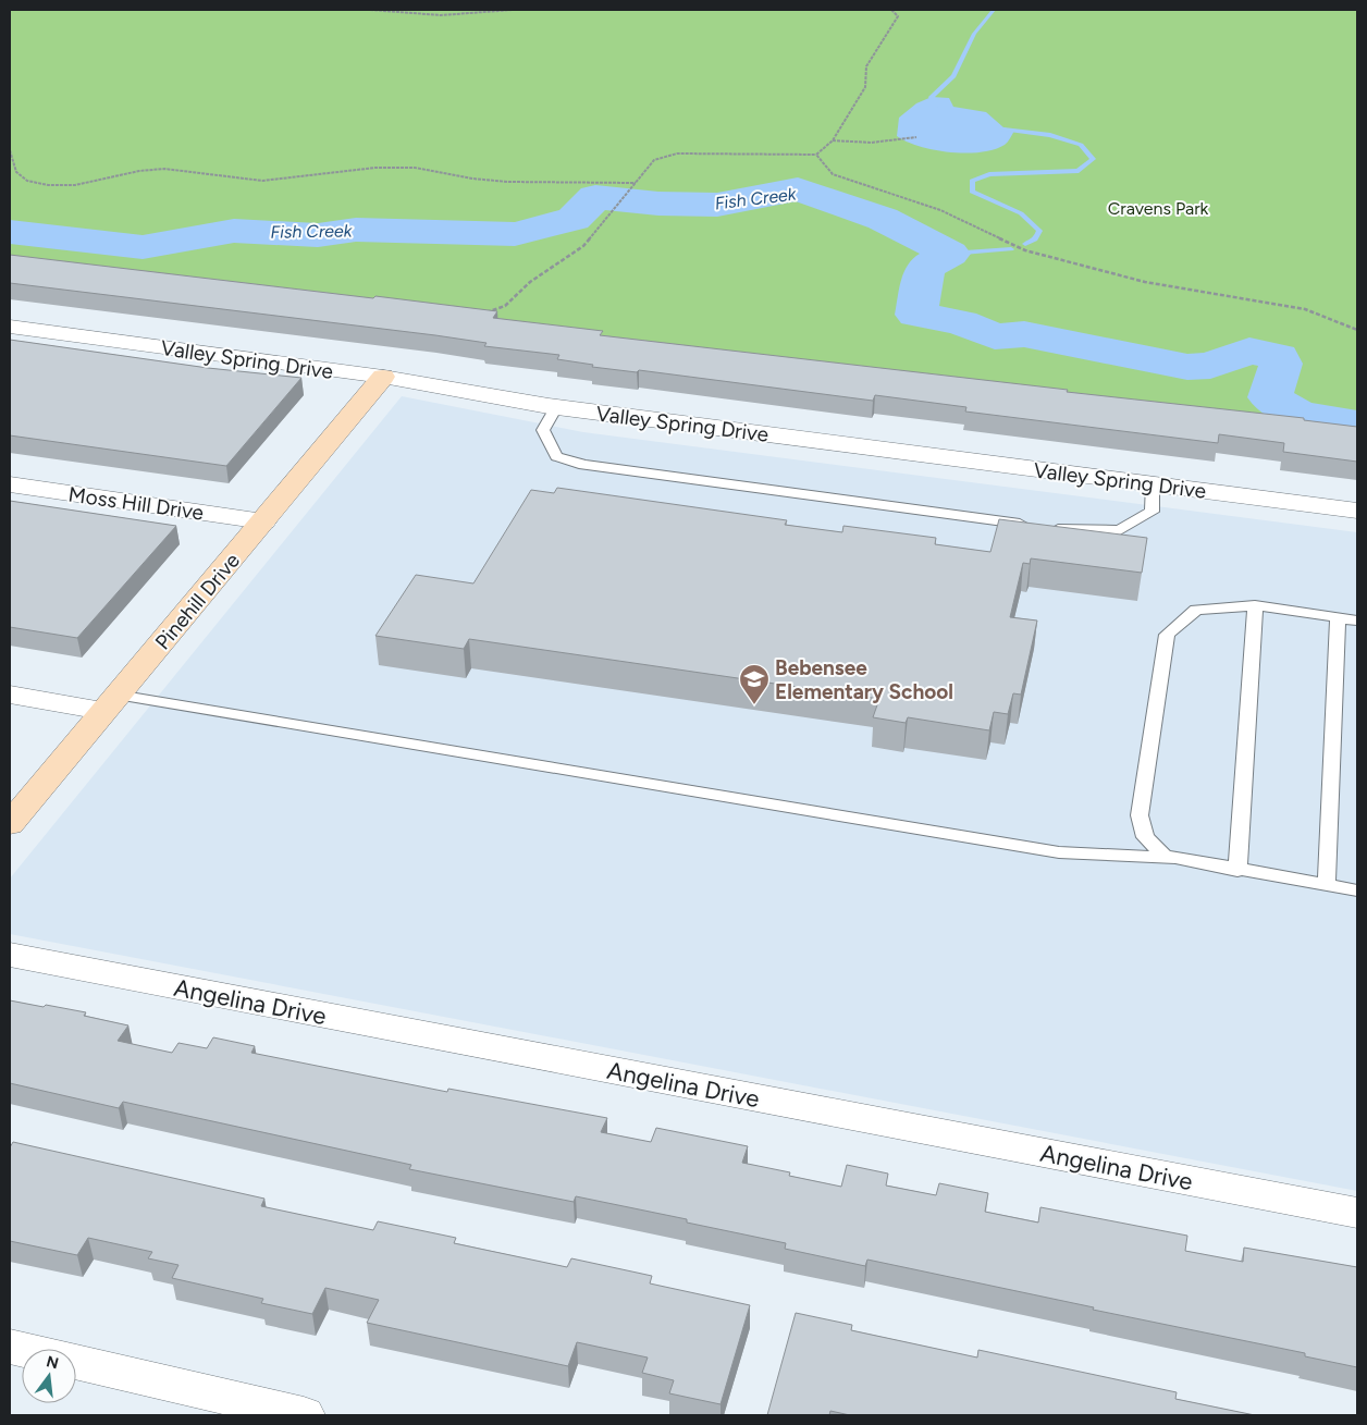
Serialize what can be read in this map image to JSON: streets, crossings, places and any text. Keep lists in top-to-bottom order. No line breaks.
{"streets":{"street":["Valley Spring Drive","Moss Hill Drive","Pinehill Drive","Angelina Drive"]},"crossings":[["Valley Spring Drive","Pinehill Drive"],["Moss Hill Drive","Pinehill Drive"]],"water":["Fish Creek"],"parks":["Cravens Park"],"places":{"school or university":["Bebensee Elementary School"]},"north":"top"}
